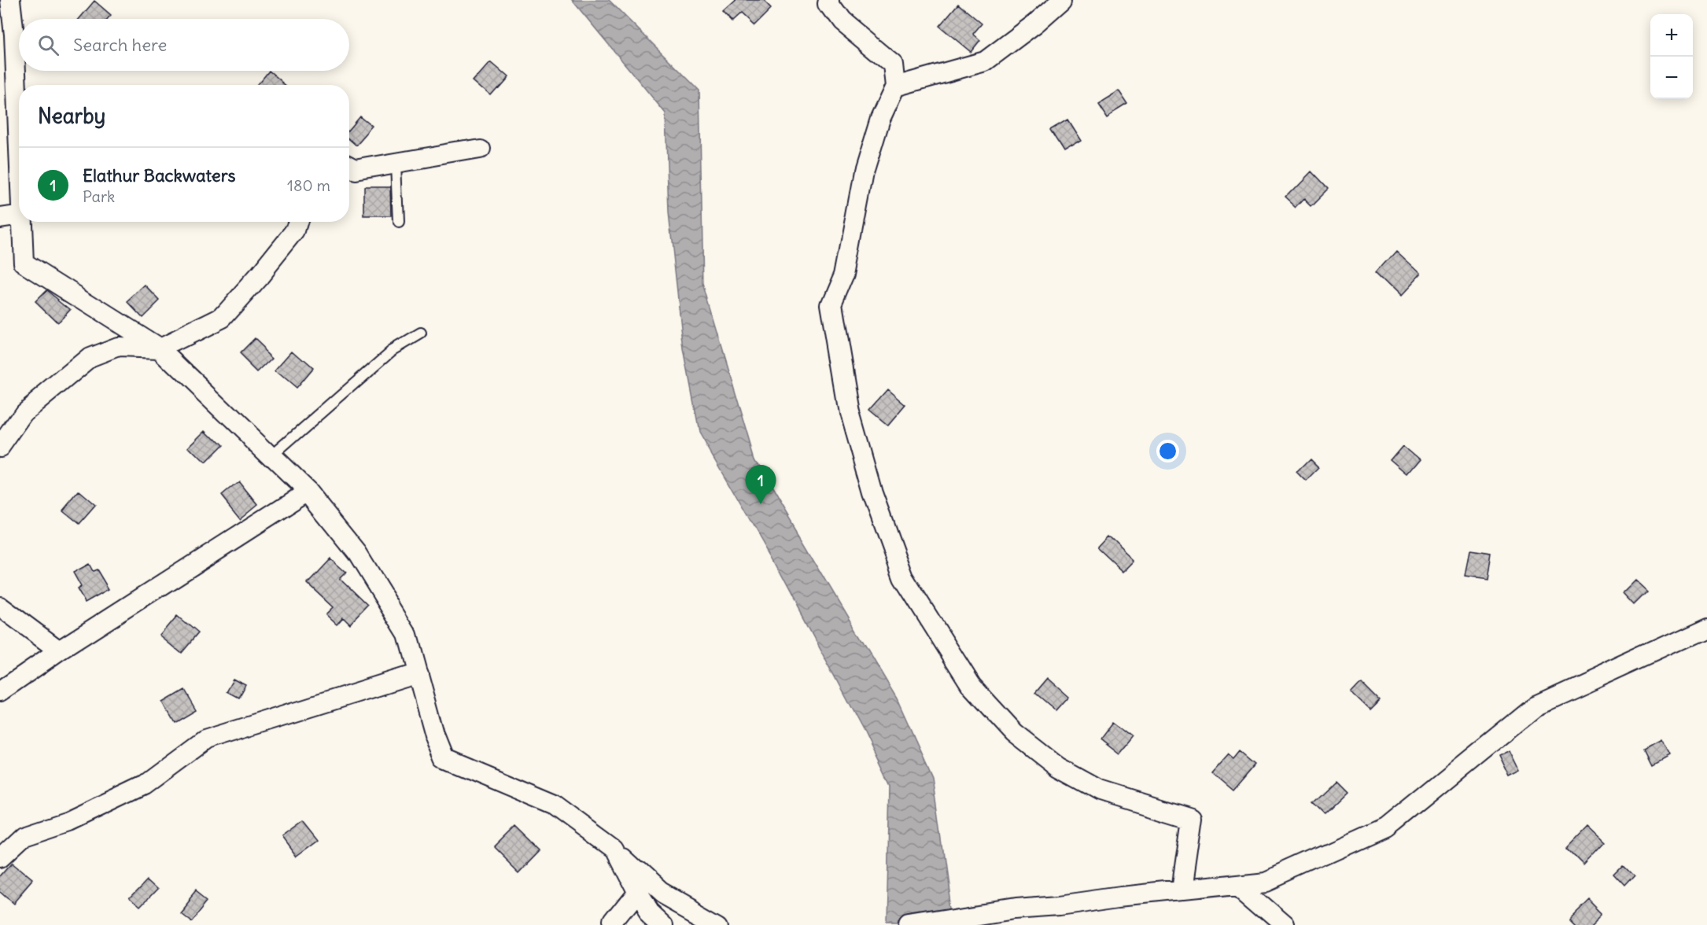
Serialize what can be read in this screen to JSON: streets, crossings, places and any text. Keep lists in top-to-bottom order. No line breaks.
{"page":{"map_buttons":["+","−"],"search":"Search here","heading":"Nearby","list":[{"mark":"1","name":"Elathur Backwaters","note":"Park","value":"180 m"}],"pins":"1"}}
